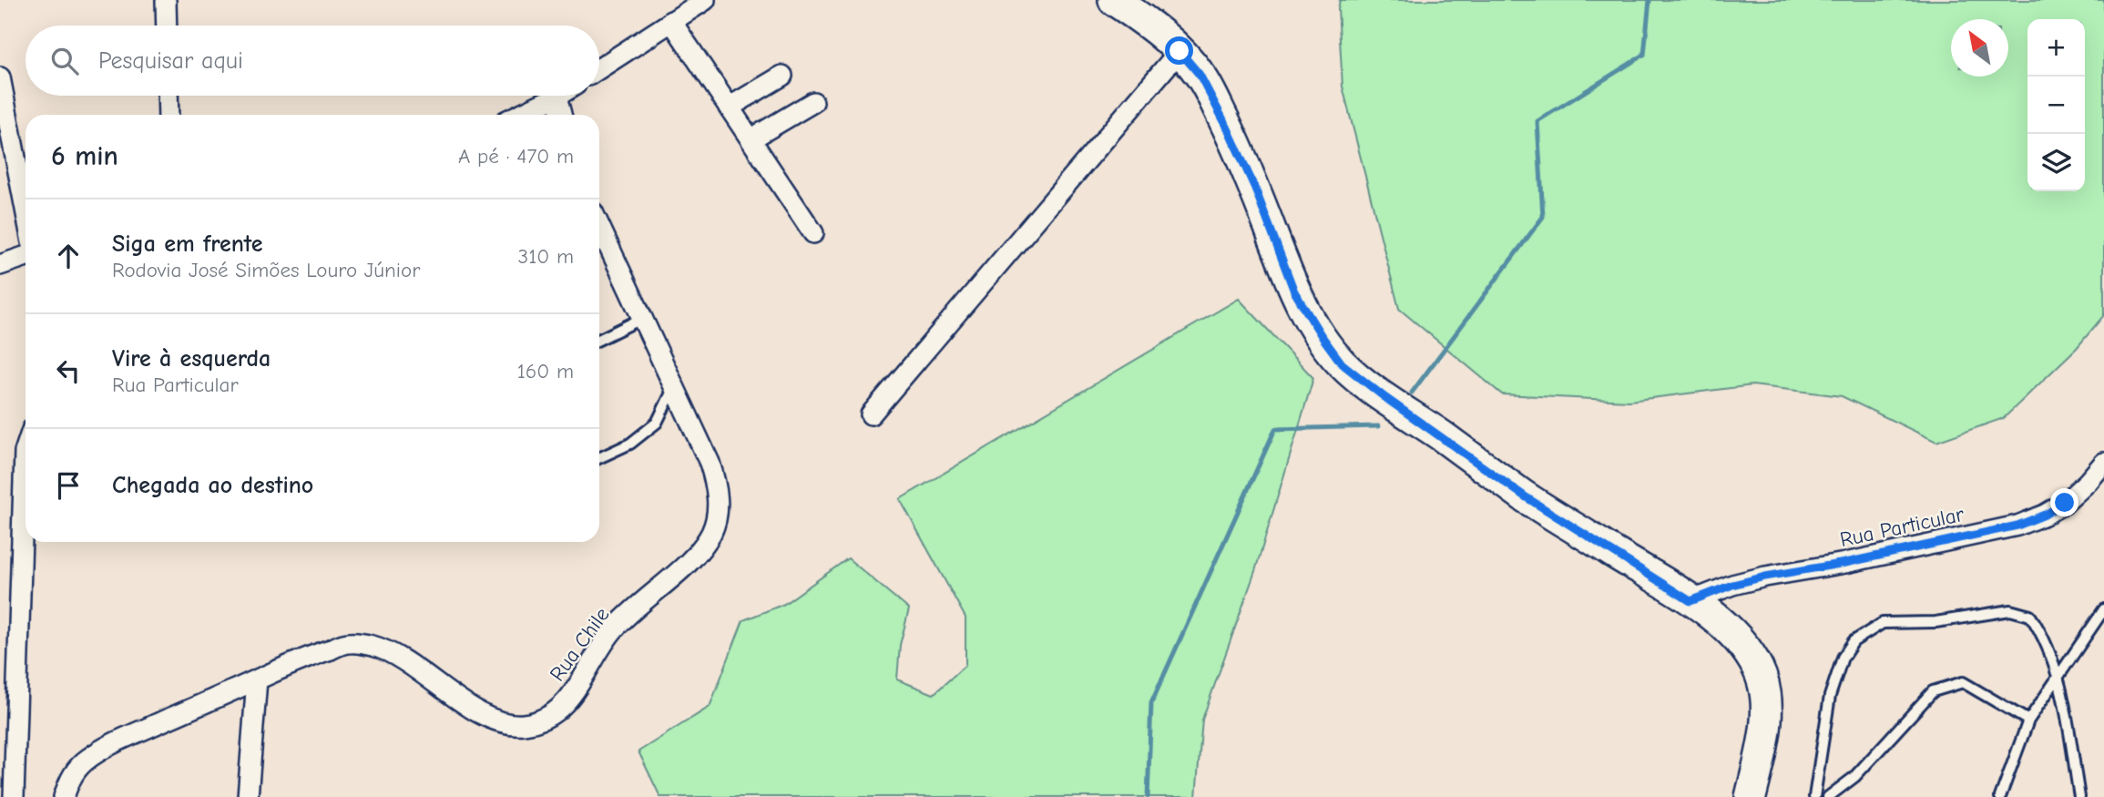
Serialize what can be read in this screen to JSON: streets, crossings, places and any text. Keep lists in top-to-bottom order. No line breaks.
{"streets":{"street":["Rua Particular","Rua Chile"]},"north":"top left","page":{"map_buttons":["+","−"],"search":"Pesquisar aqui","heading":["6 min","A pé · 470 m"],"list":[["Siga em frente","Rodovia José Simões Louro Júnior","310 m"],["Vire à esquerda","Rua Particular","160 m"],"Chegada ao destino"]}}
